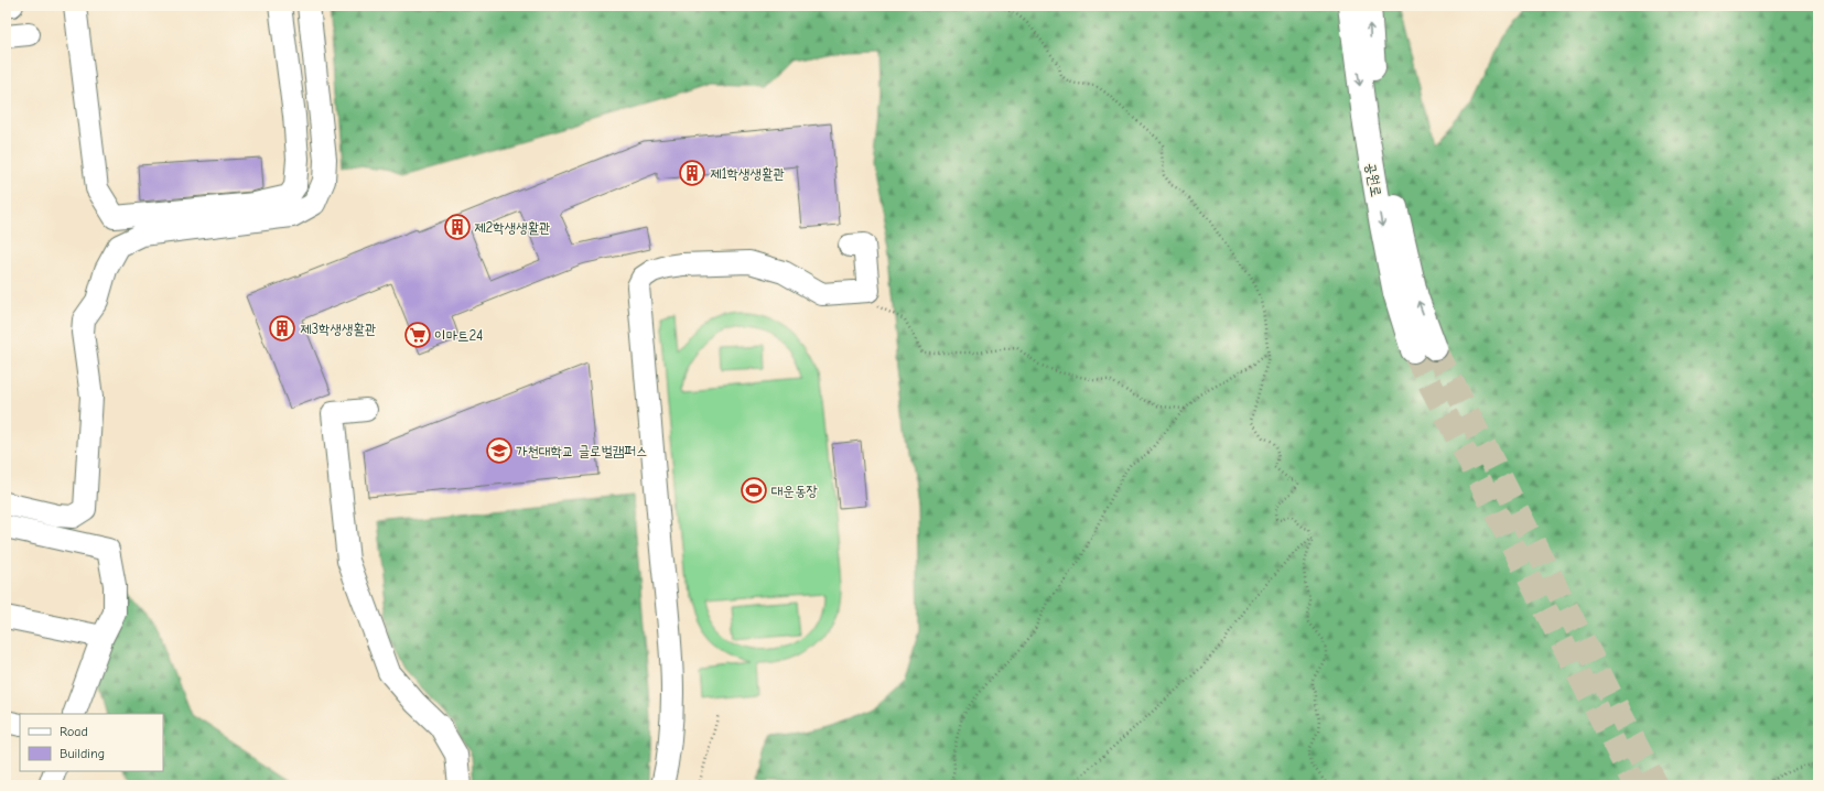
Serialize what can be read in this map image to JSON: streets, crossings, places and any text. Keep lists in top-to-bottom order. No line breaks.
{"streets":{"main road":["공원로"]},"places":{"building":["제1학생생활관","제2학생생활관","제3학생생활관"],"supermarket":["이마트24"],"school or university":["가천대학교 글로벌캠퍼스"],"sports":["대운동장"]},"legend":["Road","Building"]}
